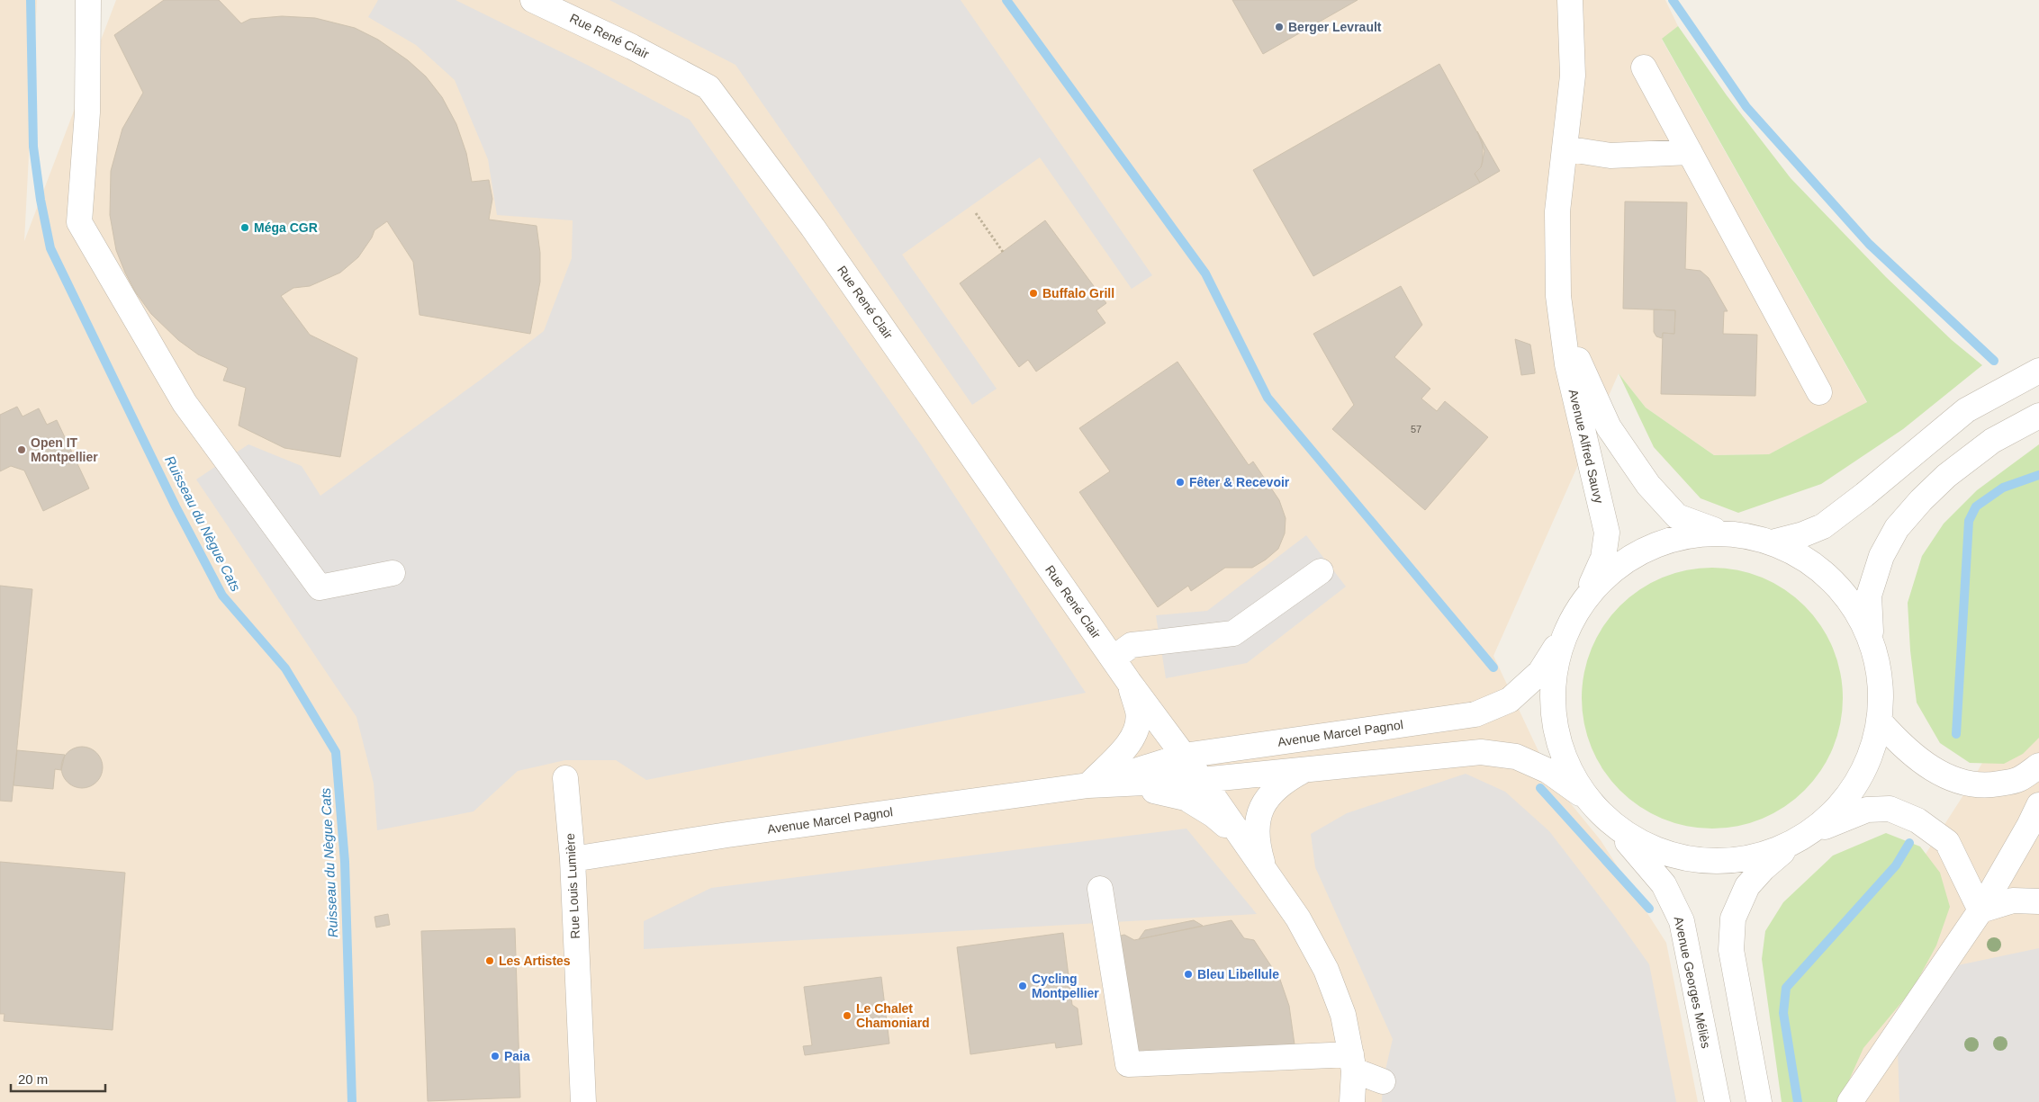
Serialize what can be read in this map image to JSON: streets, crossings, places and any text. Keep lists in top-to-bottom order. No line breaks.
{"streets":{"street":["Rue René Clair","Avenue Alfred Sauvy","Avenue Marcel Pagnol","Rue Louis Lumière","Avenue Georges Méliès"]},"crossings":[["Rue René Clair","Avenue Marcel Pagnol"],["Avenue Alfred Sauvy","Avenue Marcel Pagnol"],["Avenue Marcel Pagnol","Rue Louis Lumière"]],"water":["Ruisseau du Nègue Cats"],"places":["Berger Levrault","Méga CGR","Buffalo Grill","Open IT Montpellier","Fêter & Recevoir","Les Artistes","Bleu Libellule","Cycling Montpellier","Le Chalet Chamoniard","Paia"],"house_numbers":["57"],"scale_bar":"20 m"}
